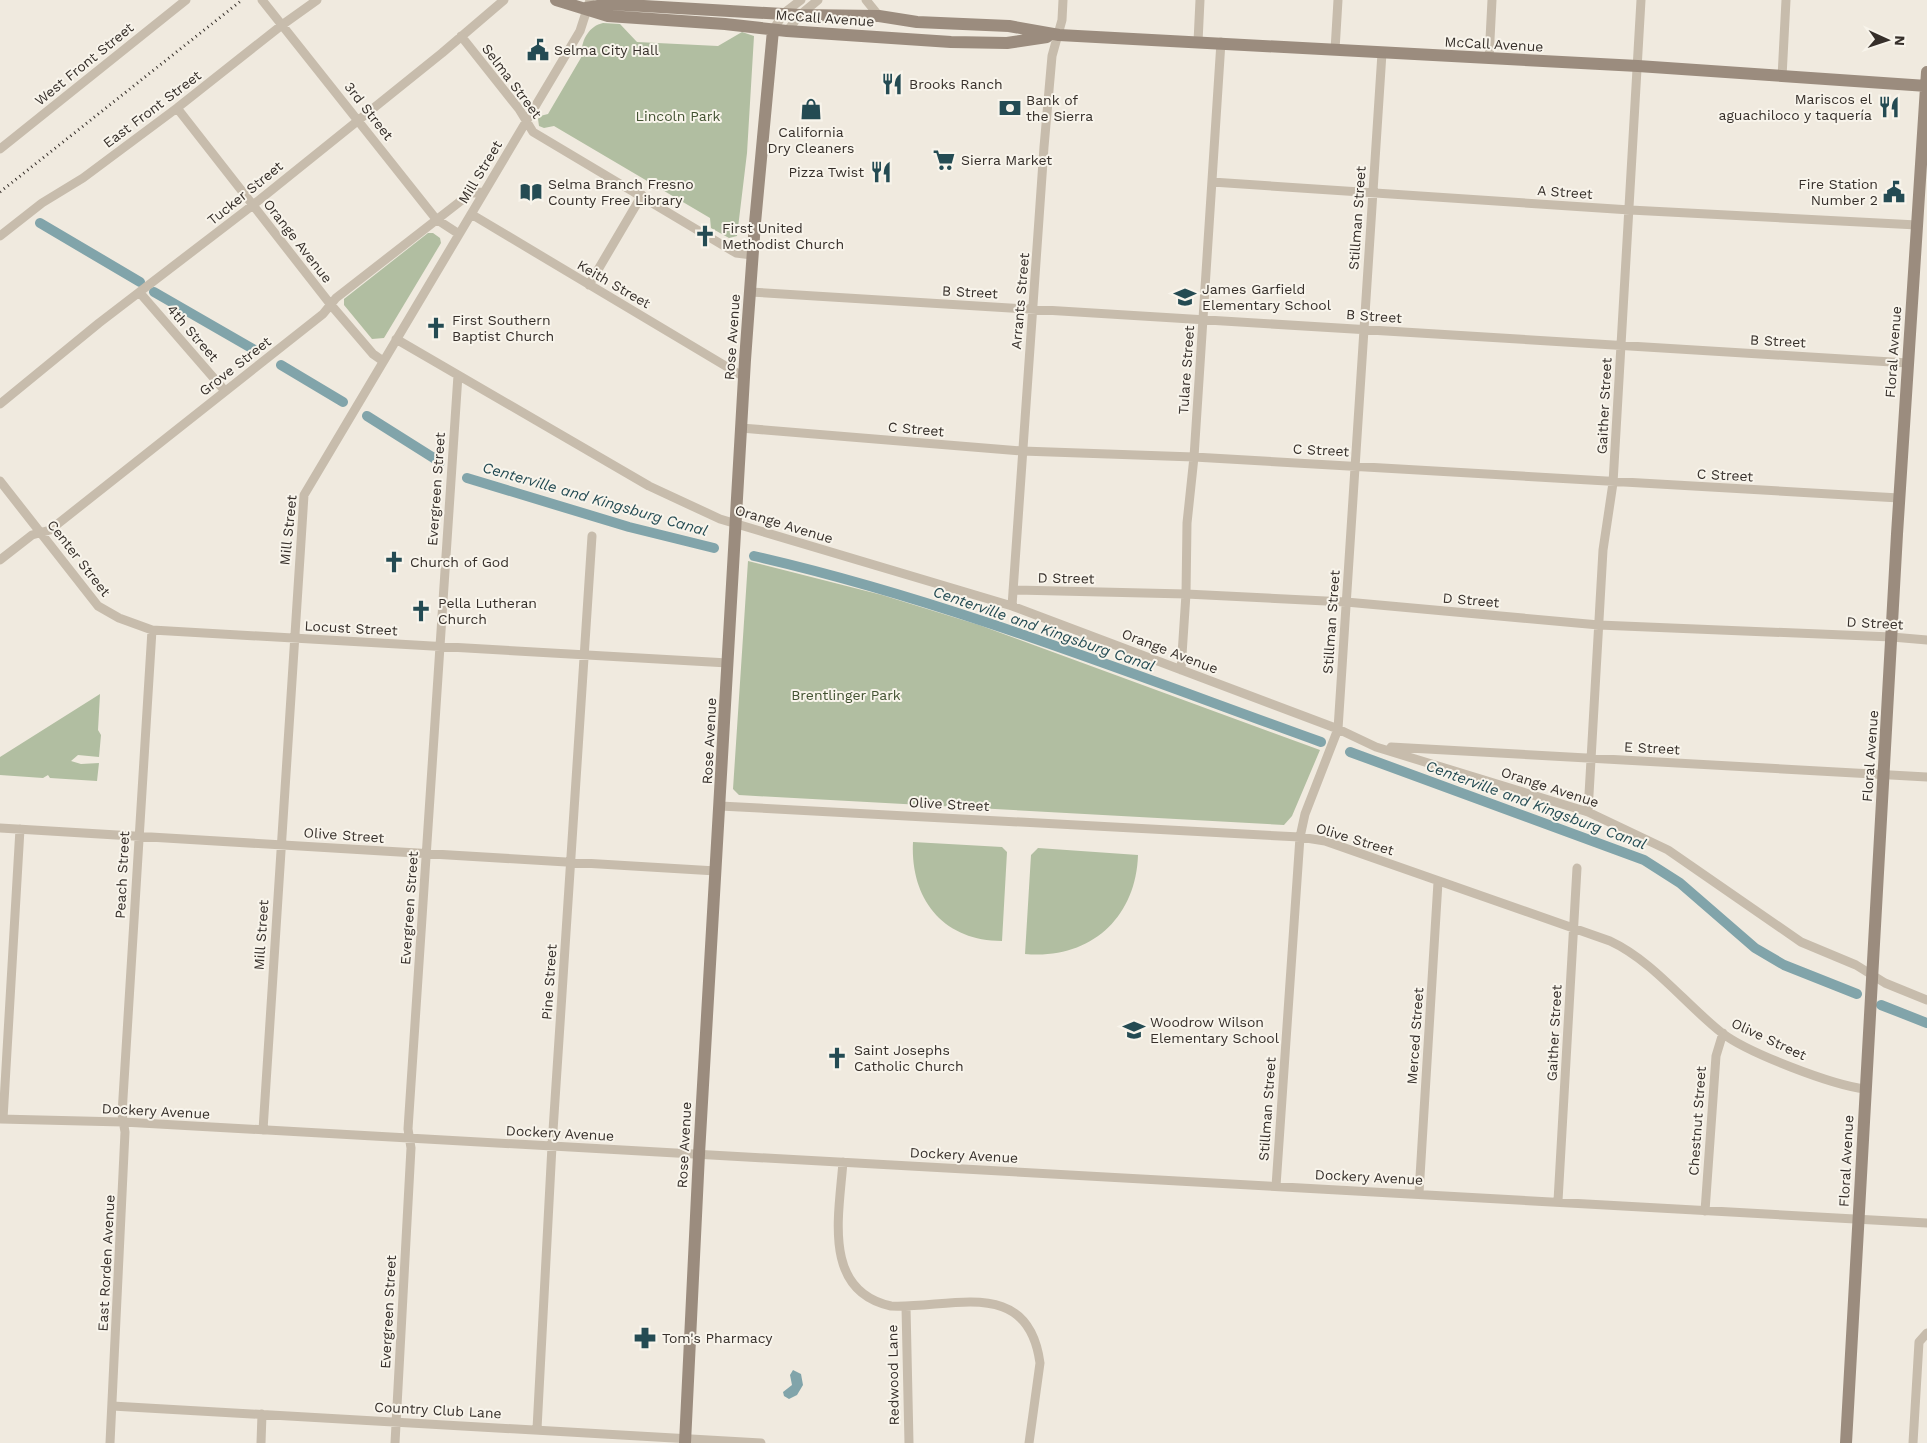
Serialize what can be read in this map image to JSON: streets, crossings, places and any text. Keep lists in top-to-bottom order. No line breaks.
{"streets":{"street":["McCall Avenue","West Front Street","Selma Street","East Front Street","3rd Street","Mill Street","A Street","Tucker Street","Stillman Street","Orange Avenue","Keith Street","B Street","Arrants Street","4th Street","Rose Avenue","Floral Avenue","Grove Street","Tulare Street","Gaither Street","C Street","Evergreen Street","Center Street","D Street","Locust Street","E Street","Olive Street","Peach Street","Pine Street","Merced Street","Dockery Avenue","Chestnut Street","East Rorden Avenue","Redwood Lane","Country Club Lane"]},"crossings":[["McCall Avenue","Mill Street"],["McCall Avenue","Stillman Street"],["McCall Avenue","Arrants Street"],["McCall Avenue","Rose Avenue"],["McCall Avenue","Floral Avenue"],["McCall Avenue","Tulare Street"],["McCall Avenue","Gaither Street"],["Selma Street","Mill Street"],["Selma Street","Tucker Street"],["Selma Street","Rose Avenue"],["East Front Street","3rd Street"],["East Front Street","Orange Avenue"],["3rd Street","Mill Street"],["3rd Street","Tucker Street"],["3rd Street","Grove Street"],["Mill Street","Orange Avenue"],["Mill Street","Keith Street"],["Mill Street","Grove Street"],["Mill Street","Locust Street"],["Mill Street","Olive Street"],["Mill Street","Dockery Avenue"],["A Street","Stillman Street"],["A Street","Floral Avenue"],["A Street","Tulare Street"],["A Street","Gaither Street"],["Tucker Street","Orange Avenue"],["Tucker Street","4th Street"],["Stillman Street","Orange Avenue"],["Stillman Street","B Street"],["Stillman Street","C Street"],["Stillman Street","D Street"],["Stillman Street","Olive Street"],["Stillman Street","Dockery Avenue"],["Orange Avenue","Arrants Street"],["Orange Avenue","Rose Avenue"],["Orange Avenue","Floral Avenue"],["Orange Avenue","Grove Street"],["Orange Avenue","Tulare Street"],["Orange Avenue","Gaither Street"],["Orange Avenue","Evergreen Street"],["Orange Avenue","E Street"],["Keith Street","Rose Avenue"],["B Street","Arrants Street"],["B Street","Rose Avenue"],["B Street","Floral Avenue"],["B Street","Tulare Street"],["B Street","Gaither Street"],["Arrants Street","C Street"],["Arrants Street","D Street"],["4th Street","Grove Street"],["Rose Avenue","C Street"],["Rose Avenue","Locust Street"],["Rose Avenue","Olive Street"],["Rose Avenue","Dockery Avenue"],["Rose Avenue","Country Club Lane"],["Floral Avenue","C Street"],["Floral Avenue","D Street"],["Floral Avenue","E Street"],["Floral Avenue","Olive Street"],["Floral Avenue","Dockery Avenue"],["Grove Street","Center Street"],["Tulare Street","C Street"],["Tulare Street","D Street"],["Gaither Street","C Street"],["Gaither Street","D Street"],["Gaither Street","E Street"],["Gaither Street","Olive Street"],["Gaither Street","Dockery Avenue"],["Evergreen Street","Locust Street"],["Evergreen Street","Olive Street"],["Evergreen Street","Dockery Avenue"],["Evergreen Street","Country Club Lane"],["Center Street","Locust Street"],["Center Street","Peach Street"],["Locust Street","Peach Street"],["Locust Street","Pine Street"],["Olive Street","Peach Street"],["Olive Street","Pine Street"],["Olive Street","Merced Street"],["Olive Street","Chestnut Street"],["Peach Street","Dockery Avenue"],["Peach Street","East Rorden Avenue"],["Pine Street","Dockery Avenue"],["Pine Street","Country Club Lane"],["Merced Street","Dockery Avenue"],["Dockery Avenue","Chestnut Street"],["Dockery Avenue","East Rorden Avenue"],["East Rorden Avenue","Country Club Lane"]],"water":["Centerville and Kingsburg Canal"],"parks":["Lincoln Park","Brentlinger Park"],"places":{"public building":["Selma City Hall","Fire Station Number 2"],"restaurant":["Brooks Ranch","Mariscos el aguachiloco y taquería","Pizza Twist"],"bank":["Bank of the Sierra"],"shop":["California Dry Cleaners"],"supermarket":["Sierra Market"],"library":["Selma Branch Fresno County Free Library"],"church":["First United Methodist Church","First Southern Baptist Church","Church of God","Pella Lutheran Church","Saint Josephs Catholic Church"],"school or university":["James Garfield Elementary School","Woodrow Wilson Elementary School"],"pharmacy":["Tom's Pharmacy"]},"north":"right"}
